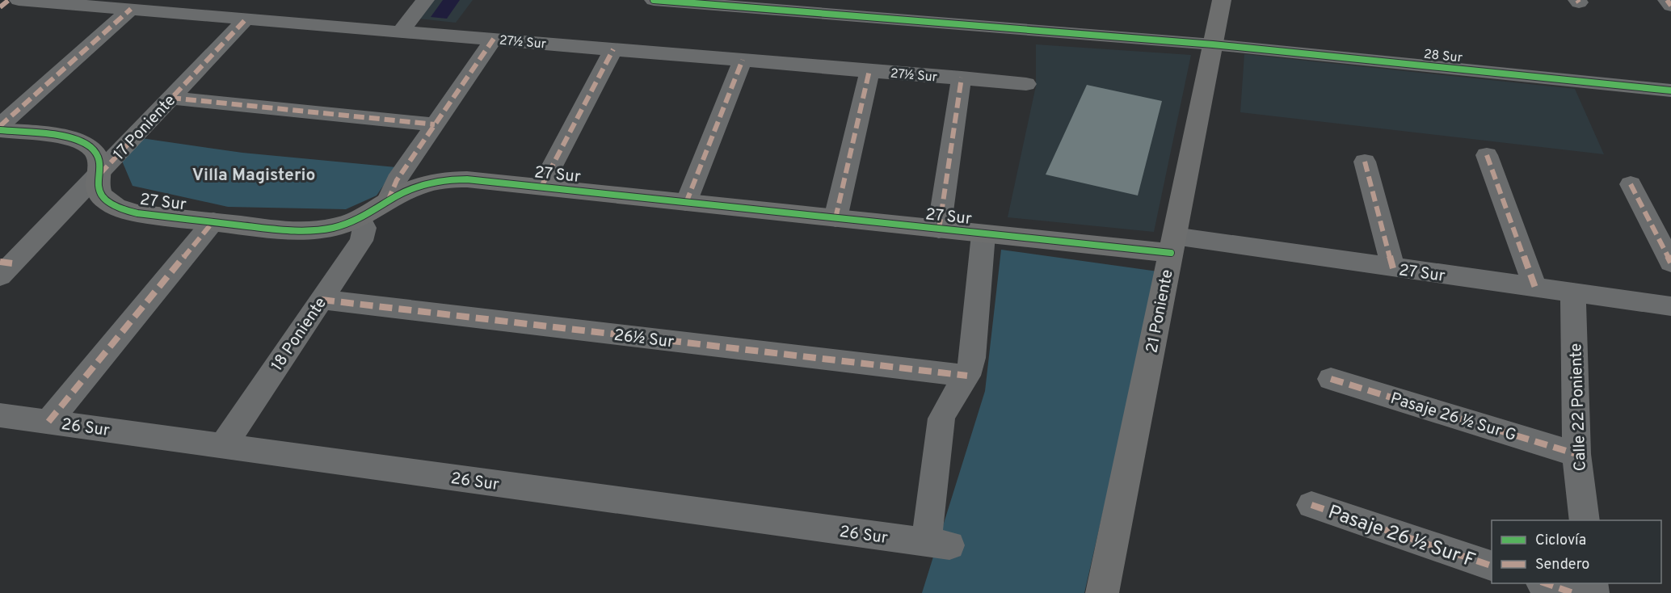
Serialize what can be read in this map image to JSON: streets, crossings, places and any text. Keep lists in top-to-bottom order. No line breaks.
{"streets":{"street":["27½ Sur","28 Sur","17 Poniente","27 Sur","21 Poniente","18 Poniente","26½ Sur","Calle 22 Poniente","Pasaje 26 ½ Sur G","26 Sur","Pasaje 26 ½ Sur F"]},"crossings":[["27½ Sur","17 Poniente"],["28 Sur","21 Poniente"],["17 Poniente","27 Sur"],["27 Sur","21 Poniente"],["27 Sur","18 Poniente"],["27 Sur","Calle 22 Poniente"],["18 Poniente","26½ Sur"],["18 Poniente","26 Sur"],["26½ Sur","26 Sur"],["Calle 22 Poniente","Pasaje 26 ½ Sur G"]],"districts":["Villa Magisterio"],"legend":["Ciclovía","Sendero"]}
